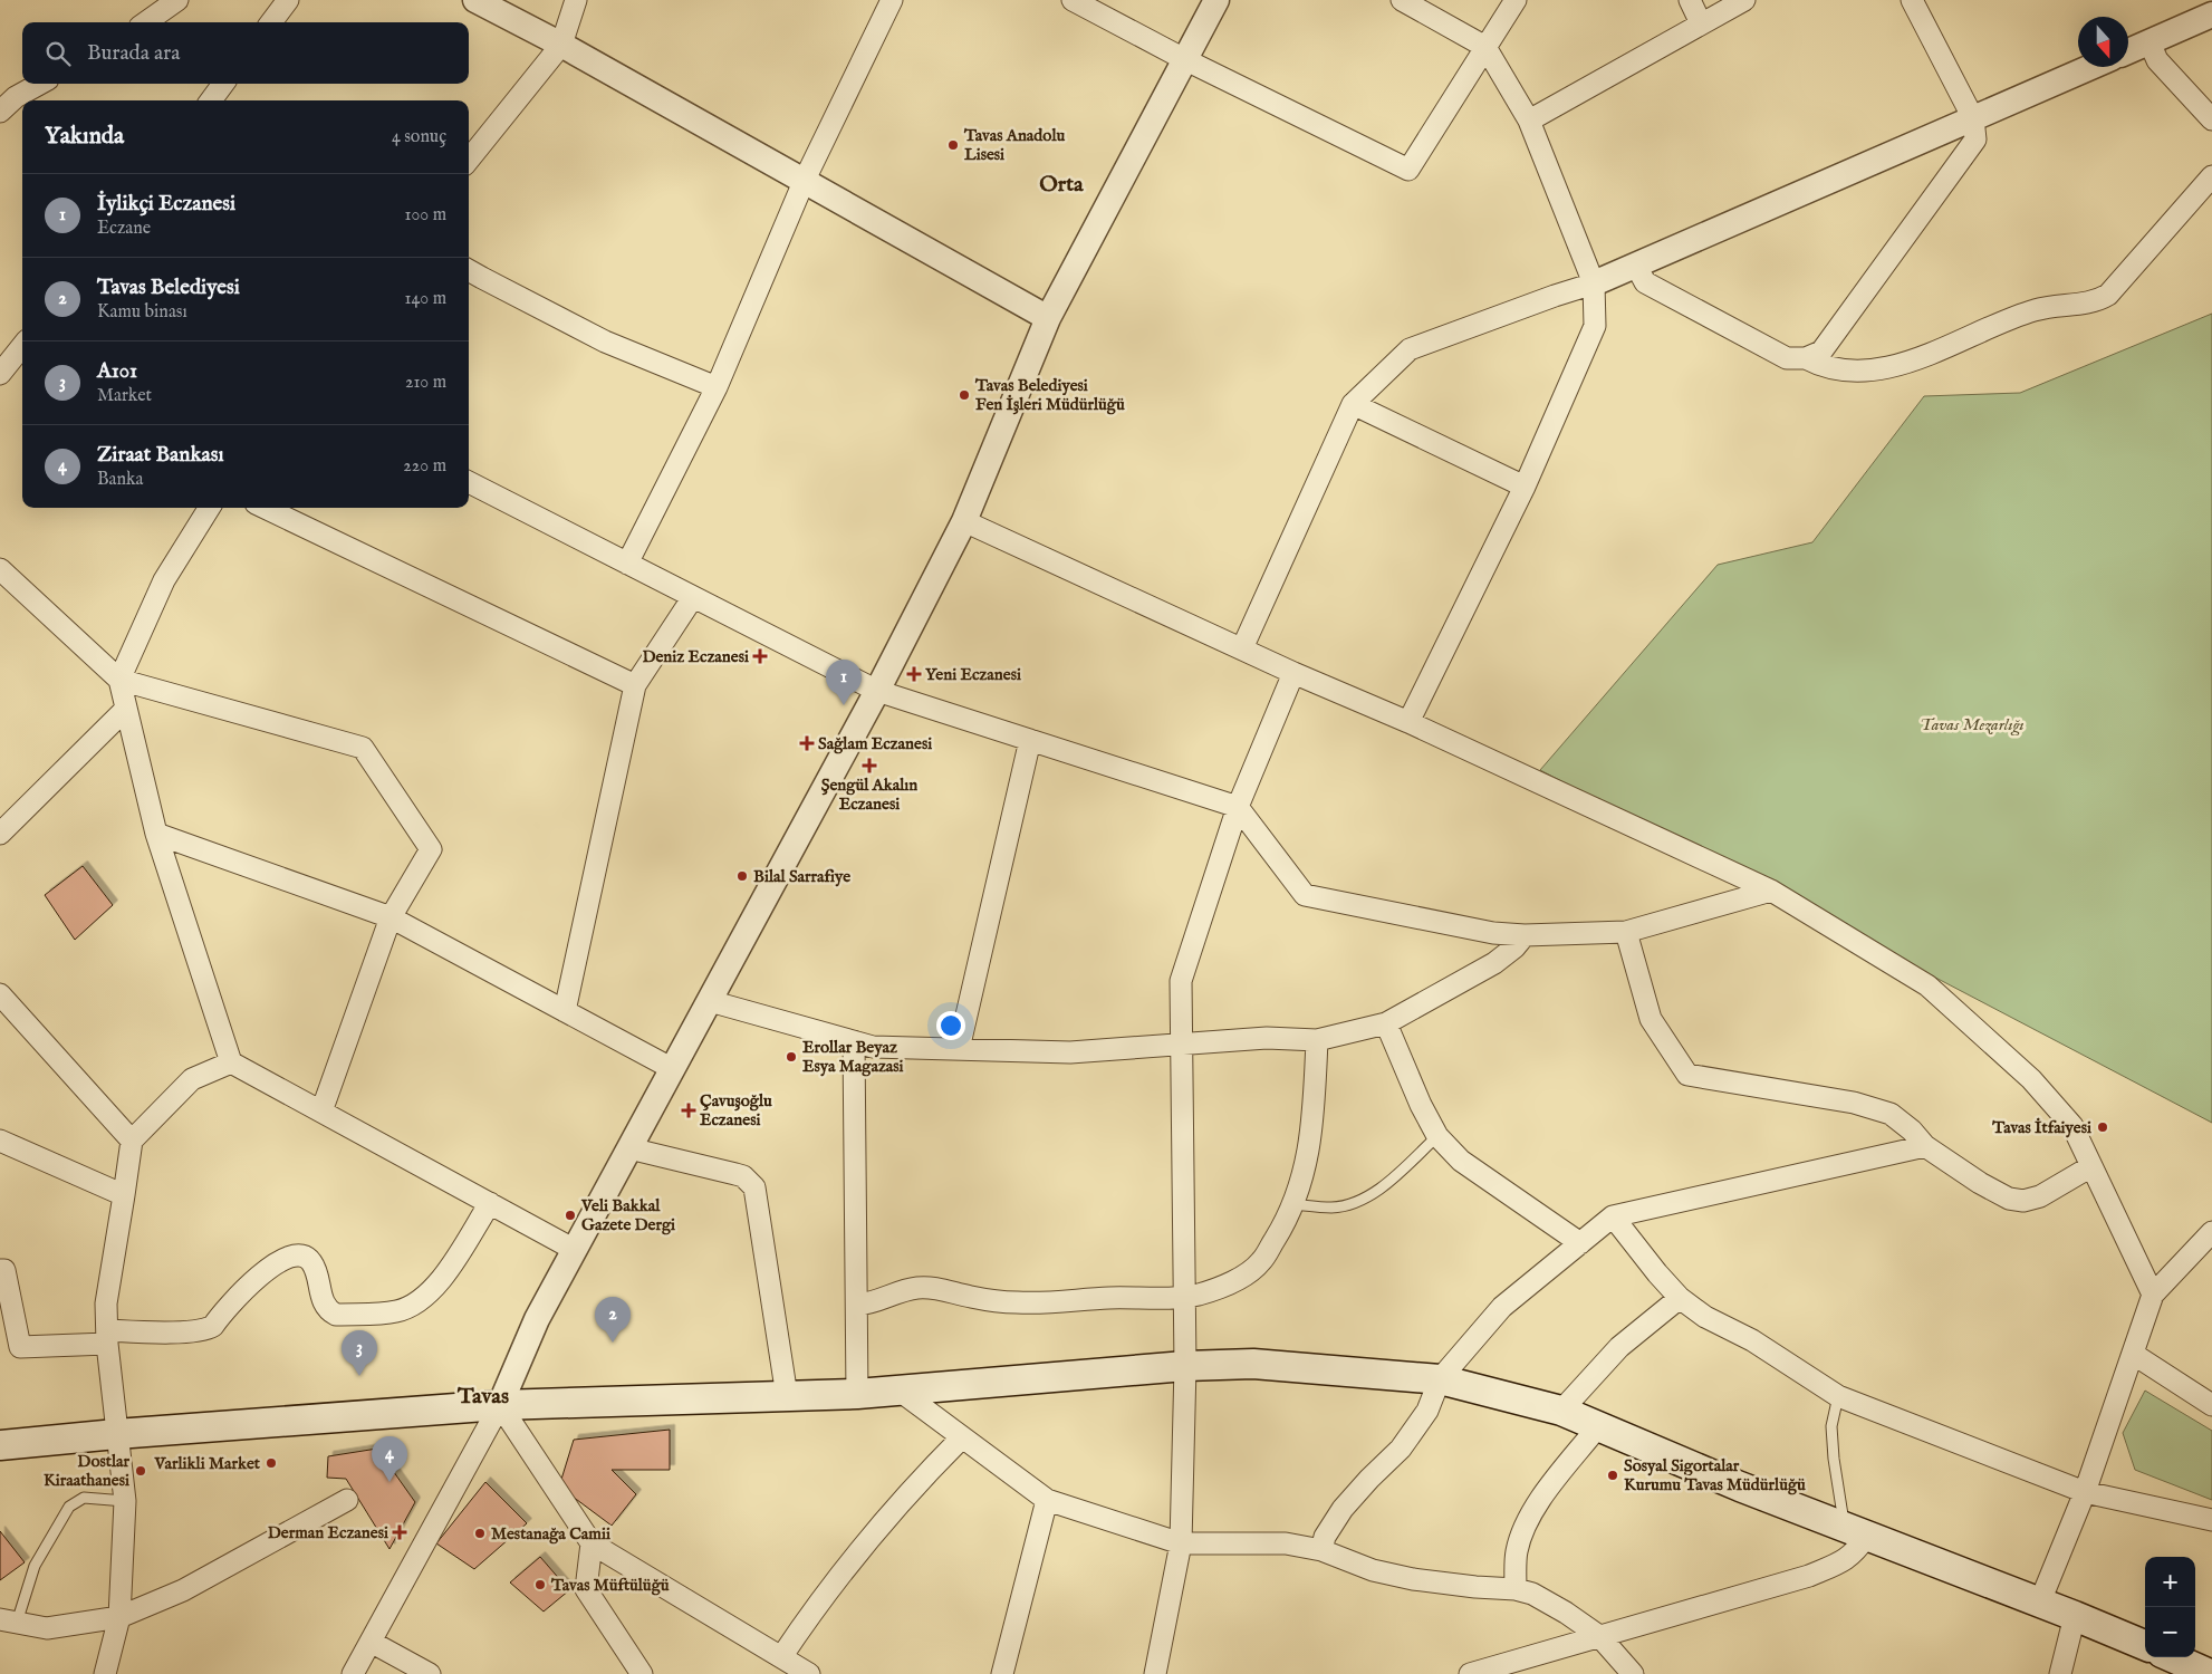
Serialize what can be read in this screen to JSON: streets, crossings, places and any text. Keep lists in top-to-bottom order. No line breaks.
{"districts":["Orta","Tavas"],"parks":["Tavas Mezarlığı"],"places":{"other":["Tavas Anadolu Lisesi","Tavas Belediyesi Fen İşleri Müdürlüğü","Bilal Sarrafiye","Erollar Beyaz Esya Magazasi","Tavas İtfaiyesi","Veli Bakkal Gazete Dergi","Varlikli Market","Dostlar Kiraathanesi","Sosyal Sigortalar Kurumu Tavas Müdürlüğü","Mestanağa Camii","Tavas Müftülüğü"],"health":["Deniz Eczanesi","Yeni Eczanesi","Sağlam Eczanesi","Şengül Akalın Eczanesi","Çavuşoğlu Eczanesi","Derman Eczanesi"]},"north":"bottom","page":{"search":"Burada ara","heading":["Yakında","4 sonuç"],"list":[{"mark":"1","name":"İylikçi Eczanesi","note":"Eczane","value":"100 m"},{"mark":"2","name":"Tavas Belediyesi","note":"Kamu binası","value":"140 m"},{"mark":"3","name":"A101","note":"Market","value":"210 m"},{"mark":"4","name":"Ziraat Bankası","note":"Banka","value":"220 m"}],"pins":["1","2","3","4"],"map_buttons":["+","−"]}}
